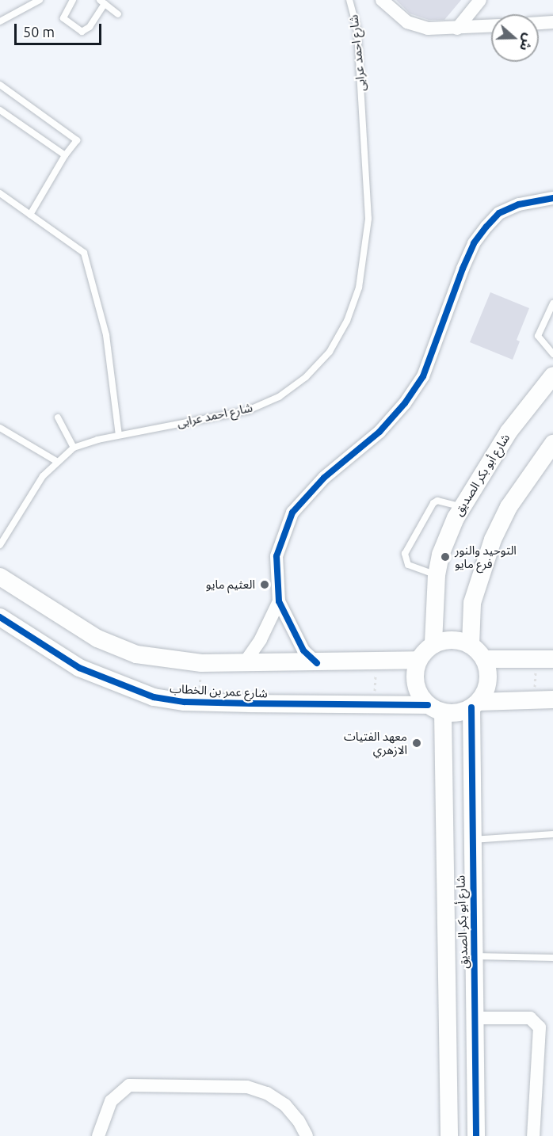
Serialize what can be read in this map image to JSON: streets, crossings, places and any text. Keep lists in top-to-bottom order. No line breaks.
{"streets":{"street":["شارع أبو بكر الصديق","شارع عمر بن الخطاب"],"lane":["شارع احمد عرابى"]},"crossings":[["شارع أبو بكر الصديق","شارع عمر بن الخطاب"]],"places":["التوحيد والنور فرع مايو","العثيم مايو","معهد الفتيات الازهري"],"scale_bar":"50 m","north":"right"}
